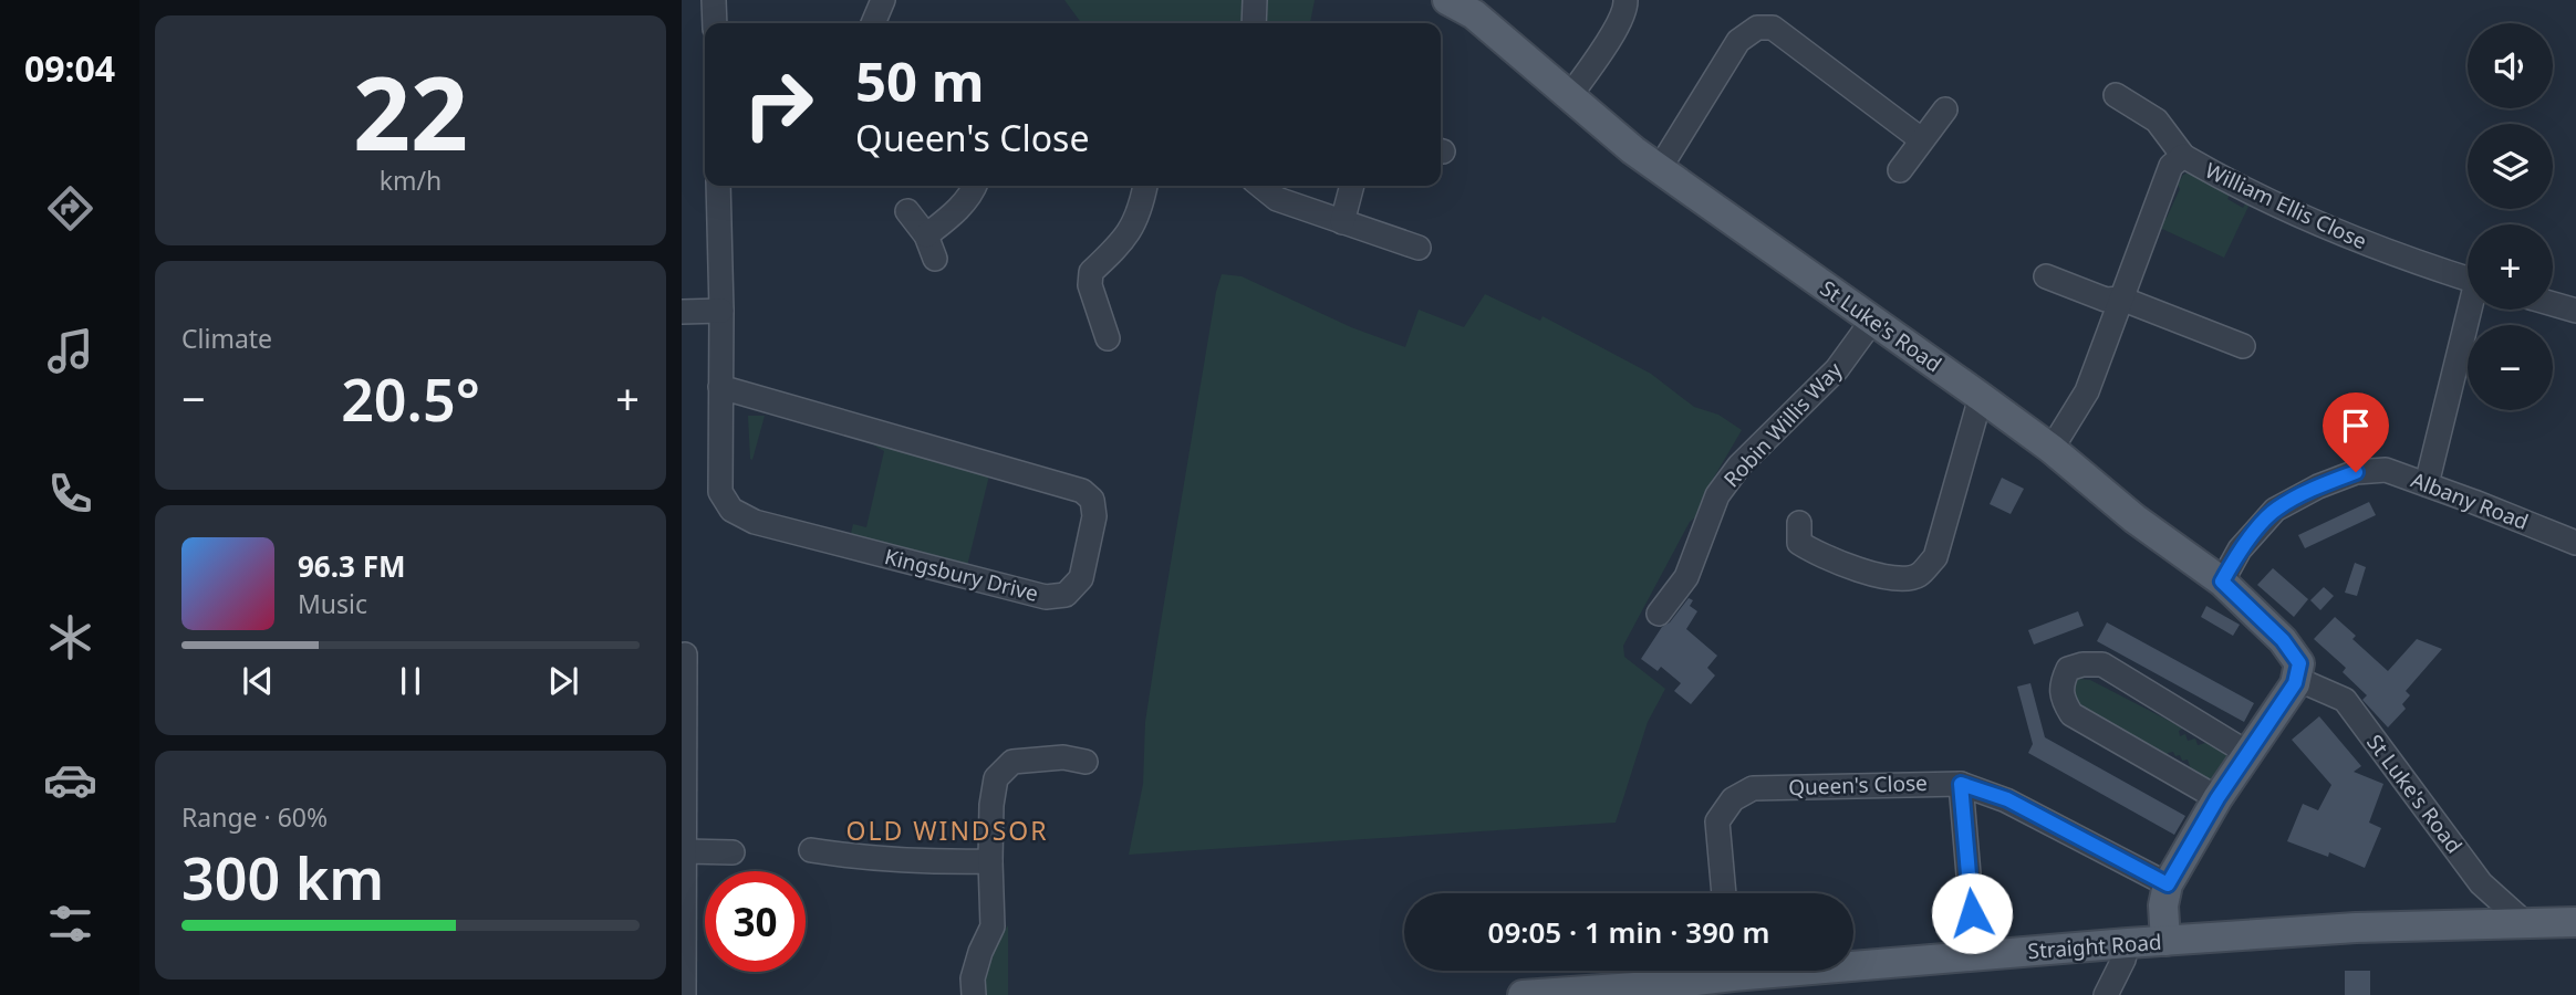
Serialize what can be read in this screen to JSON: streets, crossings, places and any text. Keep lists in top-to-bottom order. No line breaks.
{"streets":{"main road":["St Luke's Road","Straight Road"],"street":["William Ellis Close","Robin Willis Way","Albany Road","Kingsbury Drive","Queen's Close"]},"crossings":[["William Ellis Close","St Luke's Road"],["St Luke's Road","Robin Willis Way"],["St Luke's Road","Albany Road"],["St Luke's Road","Straight Road"]],"districts":["OLD WINDSOR"],"page":{"tabs":"09:04","tile":[["22","km/h"],"Climate",["Range · 60%","300 km"]],"map_buttons":["+","−"],"turn":["50 m","Queen's Close"],"heat":["−","20.5°","+"],"song":["96.3 FM","Music"],"limit":"30","trip":"09:05 · 1 min · 390 m"}}
